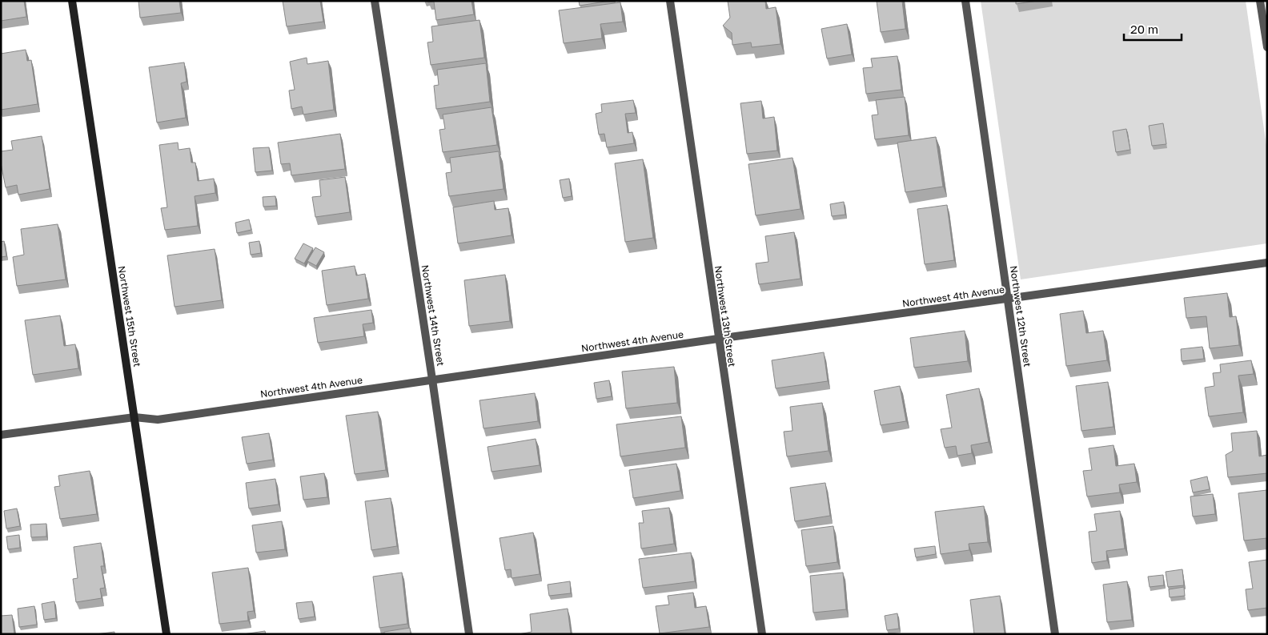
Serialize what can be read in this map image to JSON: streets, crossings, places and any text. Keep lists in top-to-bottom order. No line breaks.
{"streets":{"street":["Northwest 4th Avenue","Northwest 14th Street","Northwest 15th Street","Northwest 13th Street","Northwest 12th Street"]},"crossings":[["Northwest 4th Avenue","Northwest 14th Street"],["Northwest 4th Avenue","Northwest 15th Street"],["Northwest 4th Avenue","Northwest 13th Street"],["Northwest 4th Avenue","Northwest 12th Street"]],"scale_bar":"20 m"}
